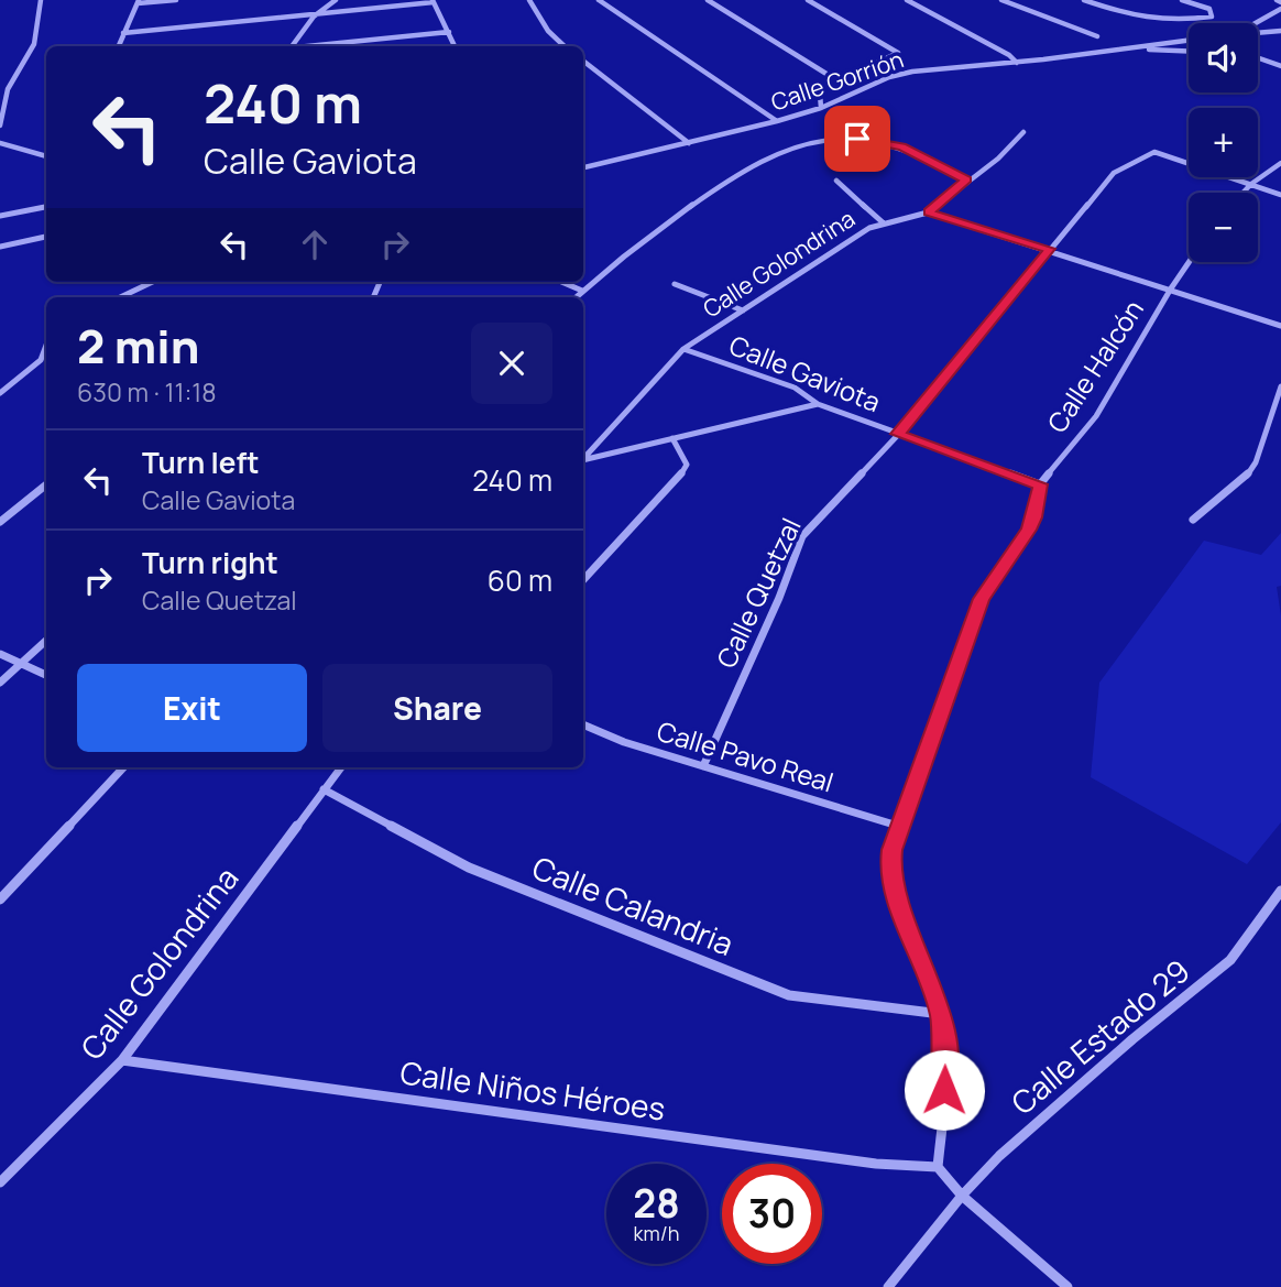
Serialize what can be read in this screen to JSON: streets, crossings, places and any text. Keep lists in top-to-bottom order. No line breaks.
{"streets":{"street":["Calle Gorrión","Calle Golondrina","Calle Halcón","Calle Gaviota","Calle Quetzal","Calle Pavo Real","Calle Calandria","Calle Estado 29","Calle Niños Héroes"]},"crossings":[["Calle Golondrina","Calle Gaviota"],["Calle Golondrina","Calle Calandria"],["Calle Golondrina","Calle Niños Héroes"],["Calle Halcón","Calle Gaviota"],["Calle Halcón","Calle Pavo Real"],["Calle Halcón","Calle Calandria"],["Calle Halcón","Calle Niños Héroes"],["Calle Gaviota","Calle Quetzal"],["Calle Quetzal","Calle Pavo Real"]],"page":{"map_buttons":["+","−"],"turn":["240 m","Calle Gaviota"],"heading":["2 min","630 m · 11:18"],"list":[{"name":"Turn left","note":"Calle Gaviota","value":"240 m"},{"name":"Turn right","note":"Calle Quetzal","value":"60 m"}],"buttons":["Exit","Share"],"speed":"28 km/h","limit":"30"}}
